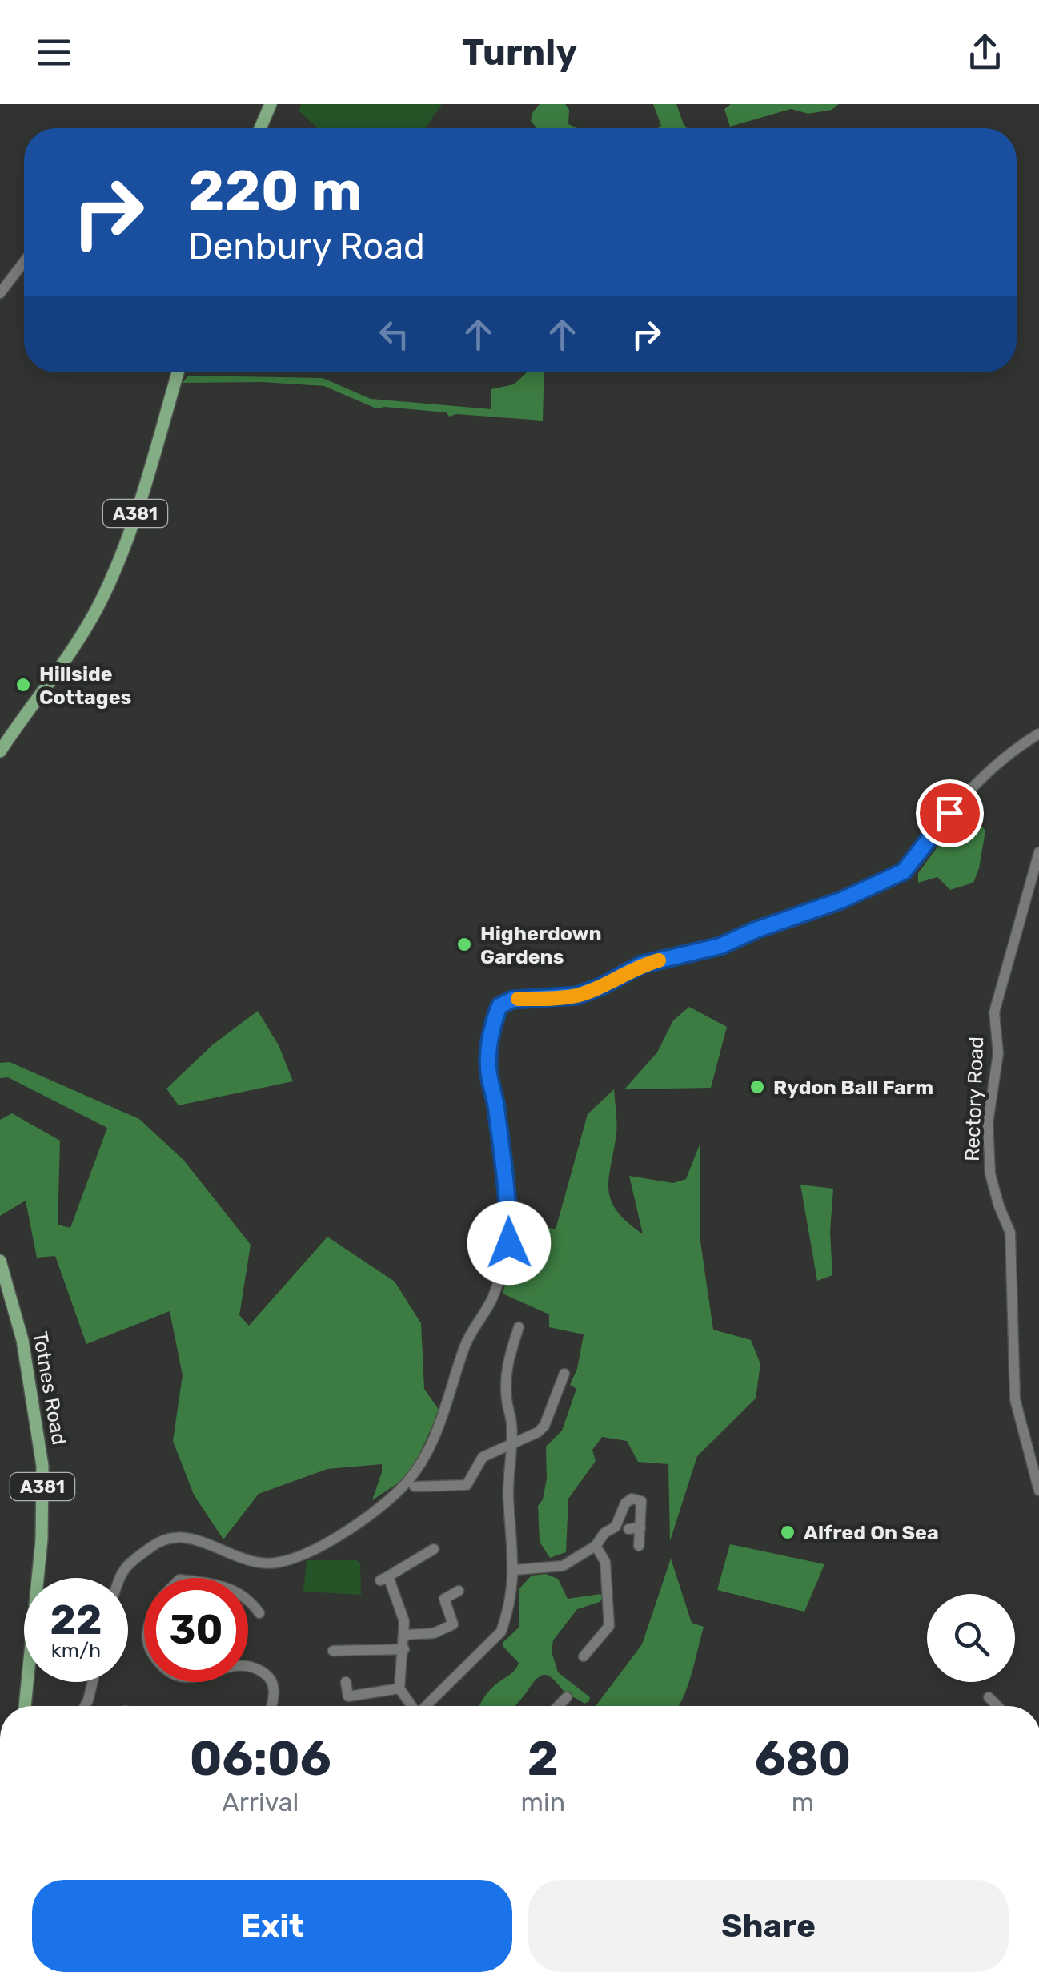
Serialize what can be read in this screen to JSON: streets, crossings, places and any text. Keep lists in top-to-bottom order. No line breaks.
{"streets":{"main road":["A381","Totnes Road"],"street":["Rectory Road"]},"places":["Hillside Cottages","Higherdown Gardens","Rydon Ball Farm","Alfred On Sea"],"page":{"header":"Turnly","turn":["220 m","Denbury Road"],"speed":"22 km/h","limit":"30","eta":["06:06","Arrival","2","min","680","m"],"buttons":["Exit","Share"]}}
